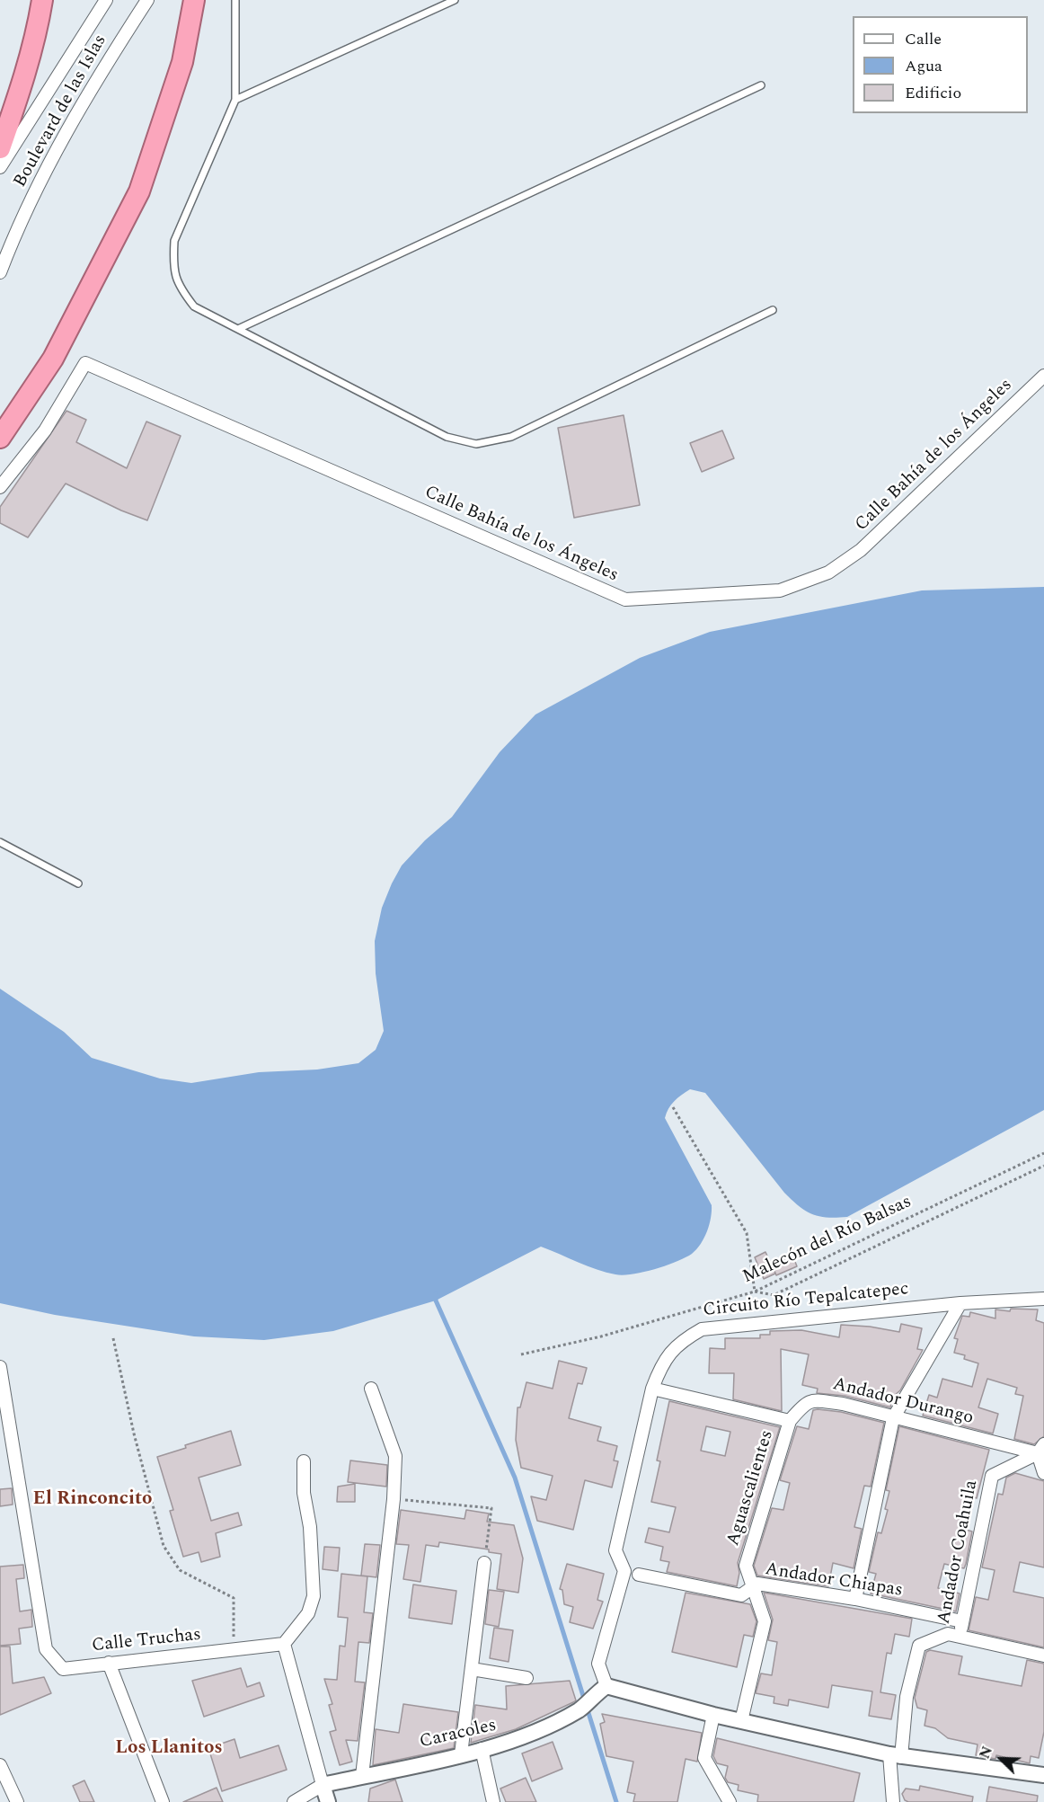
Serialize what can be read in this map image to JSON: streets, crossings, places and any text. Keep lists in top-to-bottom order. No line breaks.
{"streets":{"street":["Boulevard de las Islas","Calle Bahía de los Ángeles","Circuito Río Tepalcatepec","Andador Durango","Aguascalientes","Andador Coahuila","Andador Chiapas","Calle Truchas","Caracoles"],"path":["Malecón del Río Balsas"]},"crossings":[["Circuito Río Tepalcatepec","Caracoles"],["Andador Durango","Aguascalientes"],["Andador Durango","Andador Coahuila"],["Aguascalientes","Andador Chiapas"],["Andador Coahuila","Andador Chiapas"]],"districts":["El Rinconcito","Los Llanitos"],"legend":["Calle","Agua","Edificio"],"north":"top left"}
